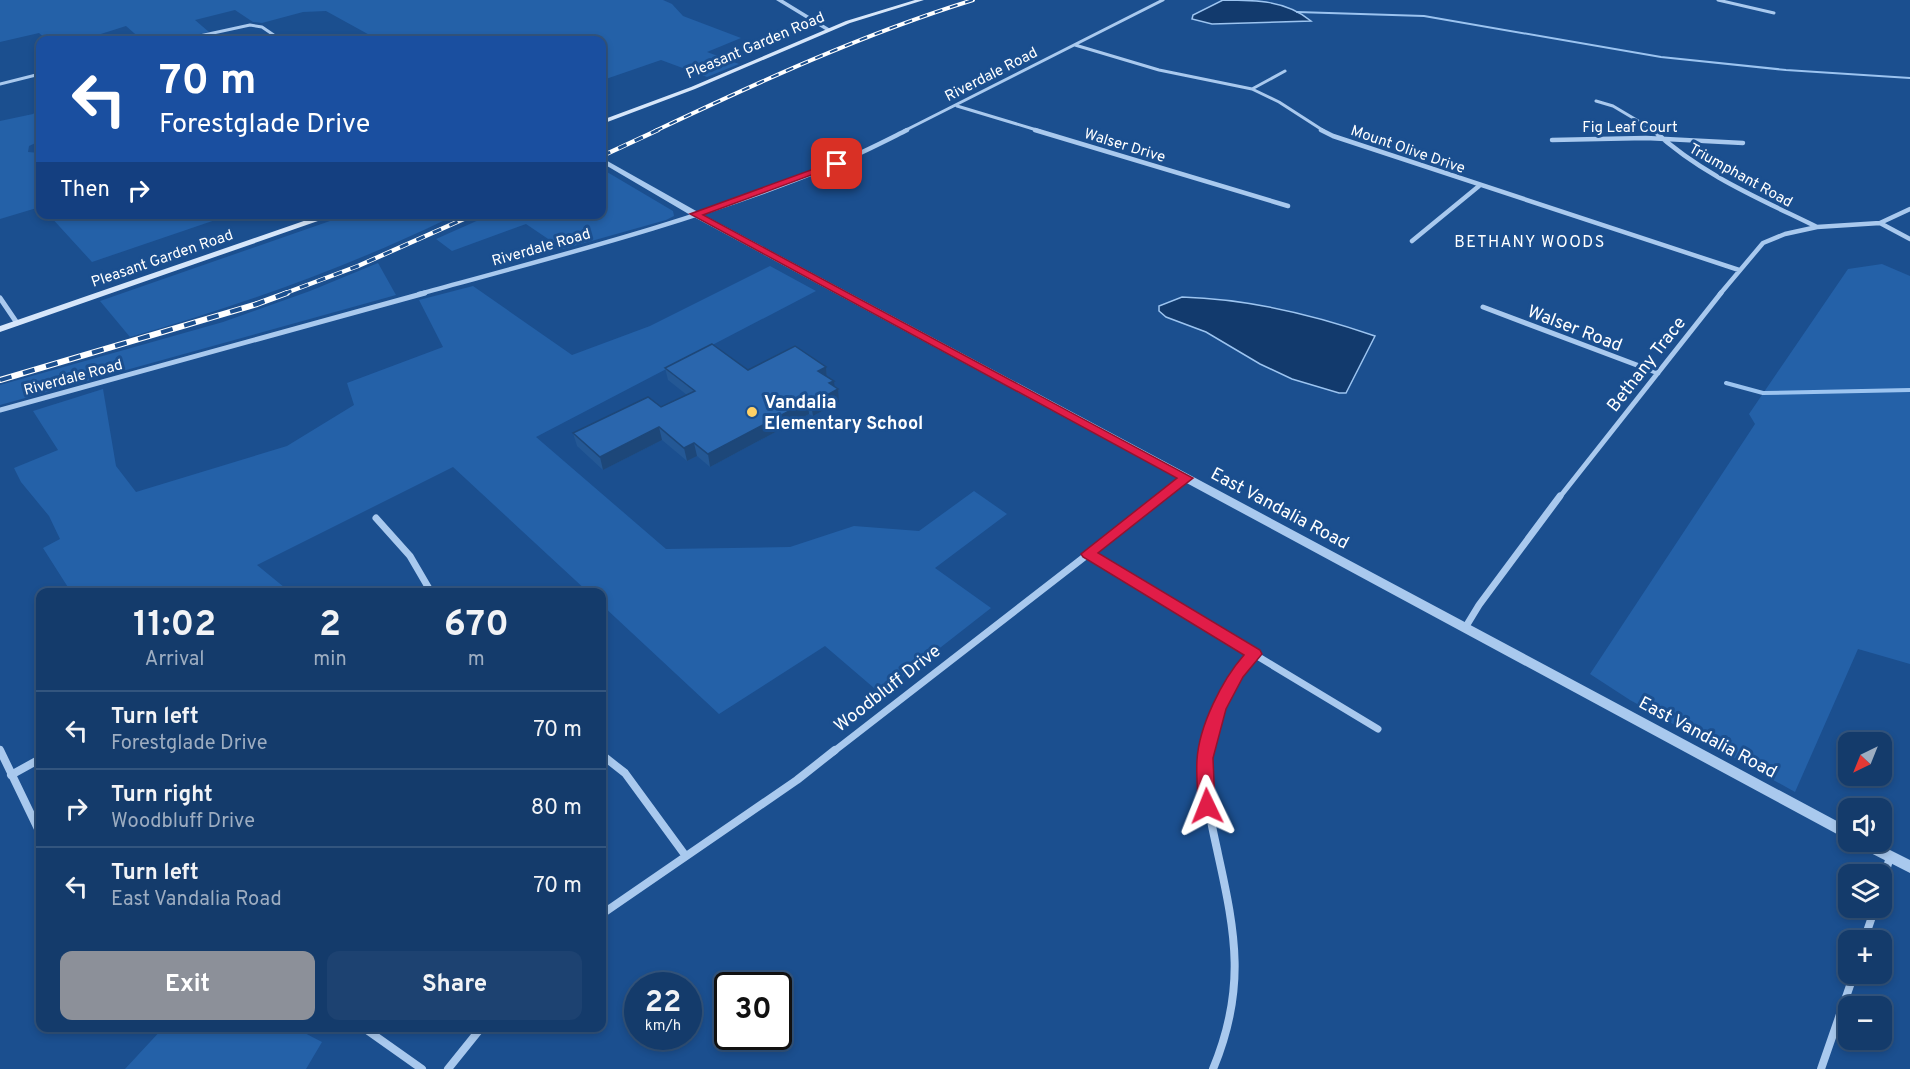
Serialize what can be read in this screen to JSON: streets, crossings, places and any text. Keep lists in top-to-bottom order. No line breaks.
{"streets":{"main road":["Pleasant Garden Road"],"street":["Riverdale Road","Fig Leaf Court","Walser Drive","Mount Olive Drive","Triumphant Road","Walser Road","Bethany Trace","East Vandalia Road","Woodbluff Drive"]},"crossings":[["Riverdale Road","Walser Drive"],["Riverdale Road","Mount Olive Drive"],["Riverdale Road","East Vandalia Road"],["Fig Leaf Court","Triumphant Road"],["Mount Olive Drive","Bethany Trace"],["Triumphant Road","Bethany Trace"],["Walser Road","Bethany Trace"],["Bethany Trace","East Vandalia Road"],["East Vandalia Road","Woodbluff Drive"]],"districts":["BETHANY WOODS"],"places":["Vandalia Elementary School"],"north":"bottom left","page":{"turn":["70 m","Forestglade Drive"],"then":"Then","eta":["11:02","Arrival","2","min","670","m"],"list":[{"name":"Turn left","note":"Forestglade Drive","value":"70 m"},{"name":"Turn right","note":"Woodbluff Drive","value":"80 m"},{"name":"Turn left","note":"East Vandalia Road","value":"70 m"}],"map_buttons":["+","−"],"buttons":["Exit","Share"],"speed":"22 km/h","limit":"30"}}
